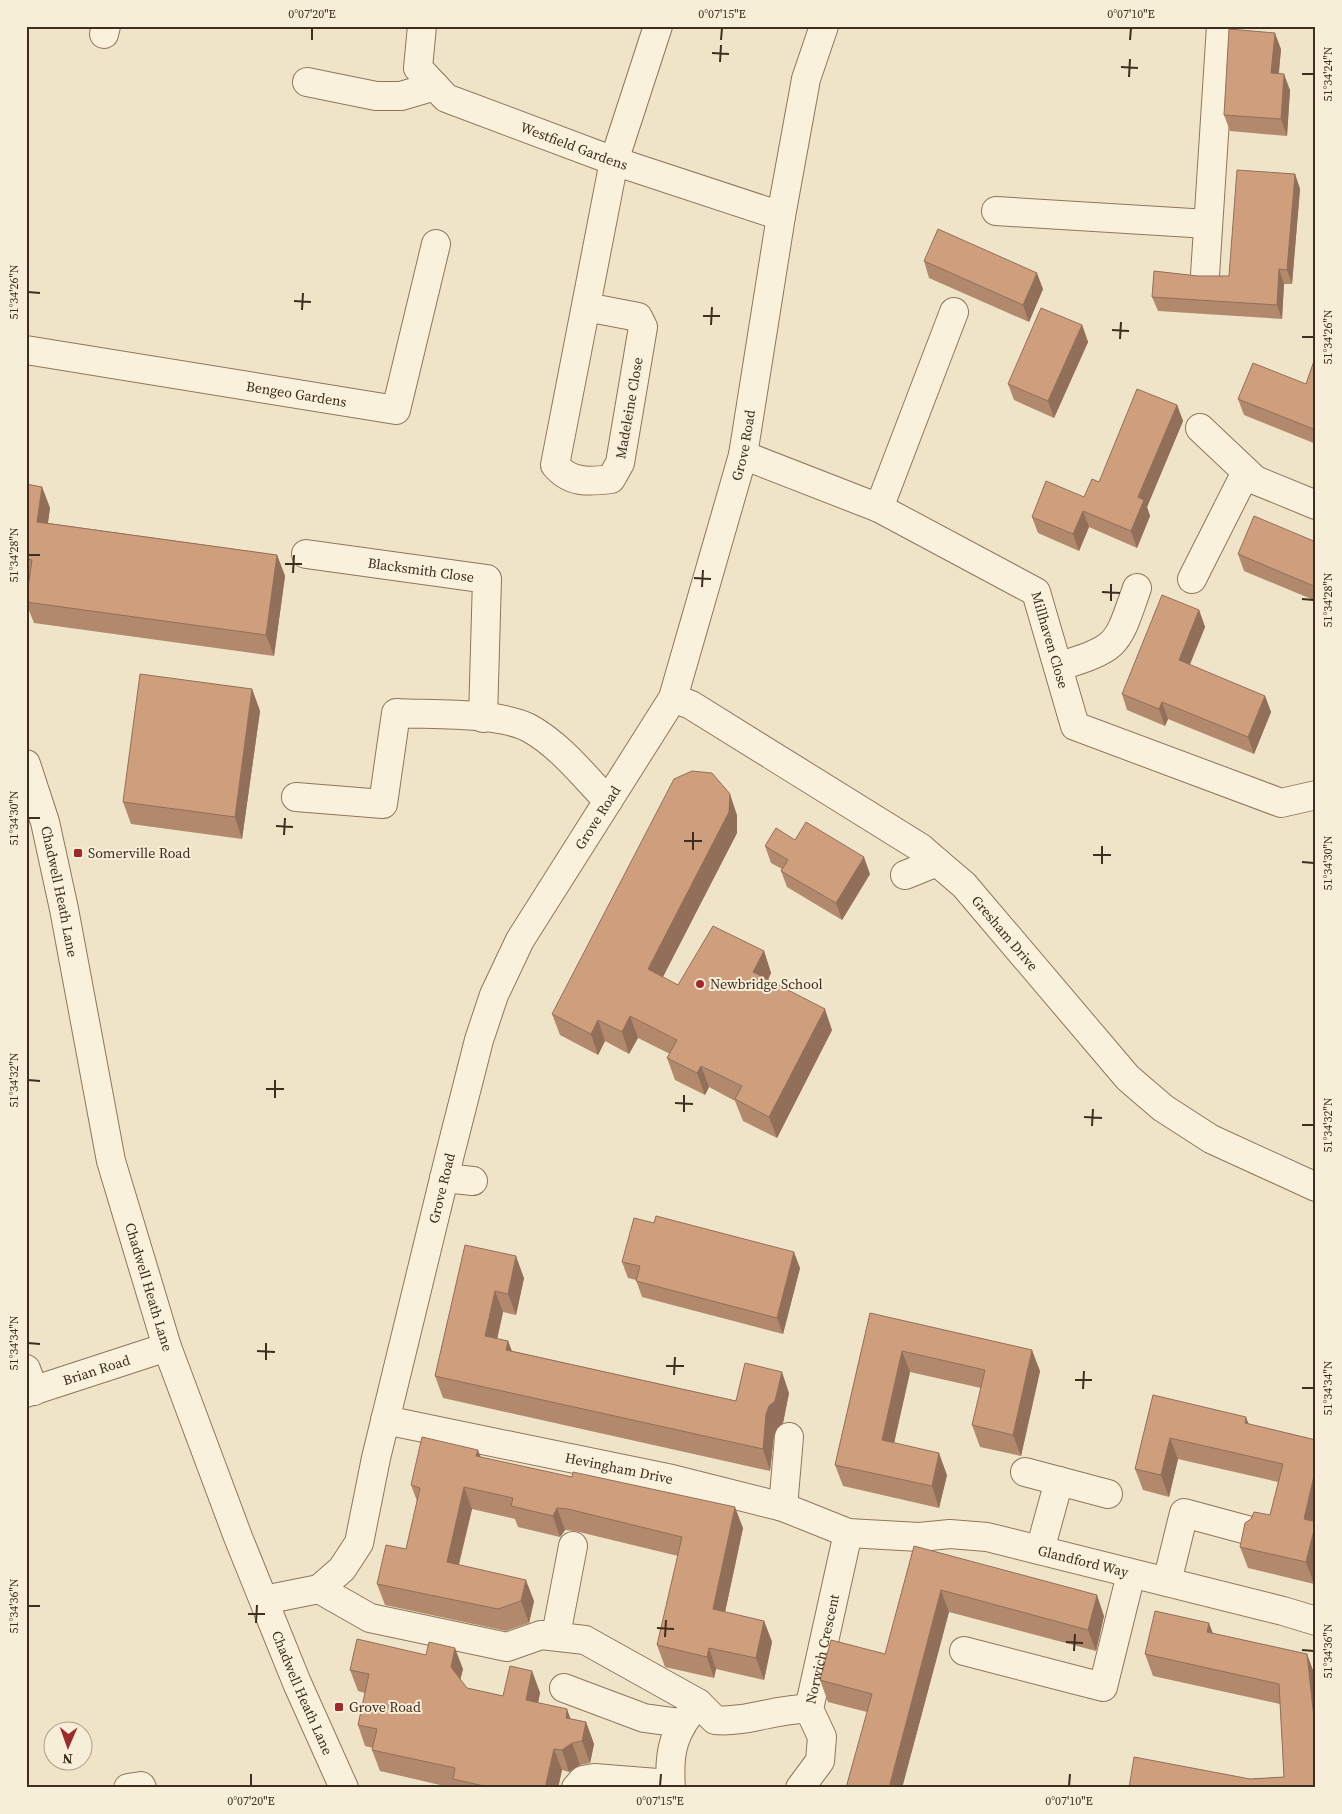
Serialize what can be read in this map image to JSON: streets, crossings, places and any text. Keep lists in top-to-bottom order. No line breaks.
{"streets":{"street":["Westfield Gardens","Bengeo Gardens","Madeleine Close","Grove Road","Blacksmith Close","Millhaven Close","Chadwell Heath Lane","Gresham Drive","Brian Road","Hevingham Drive","Glandford Way","Norwich Crescent"]},"crossings":[["Westfield Gardens","Madeleine Close"],["Westfield Gardens","Grove Road"],["Grove Road","Millhaven Close"],["Grove Road","Chadwell Heath Lane"],["Grove Road","Gresham Drive"],["Grove Road","Hevingham Drive"],["Chadwell Heath Lane","Brian Road"],["Hevingham Drive","Glandford Way"],["Hevingham Drive","Norwich Crescent"],["Glandford Way","Norwich Crescent"]],"places":{"transit":["Somerville Road","Grove Road"],"other":["Newbridge School"]},"north":"bottom","coordinates":["0°07'20\"E","0°07'15\"E","0°07'10\"E","51°34'24\"N","51°34'26\"N","51°34'28\"N","51°34'30\"N","51°34'32\"N","51°34'34\"N","51°34'36\"N"]}
